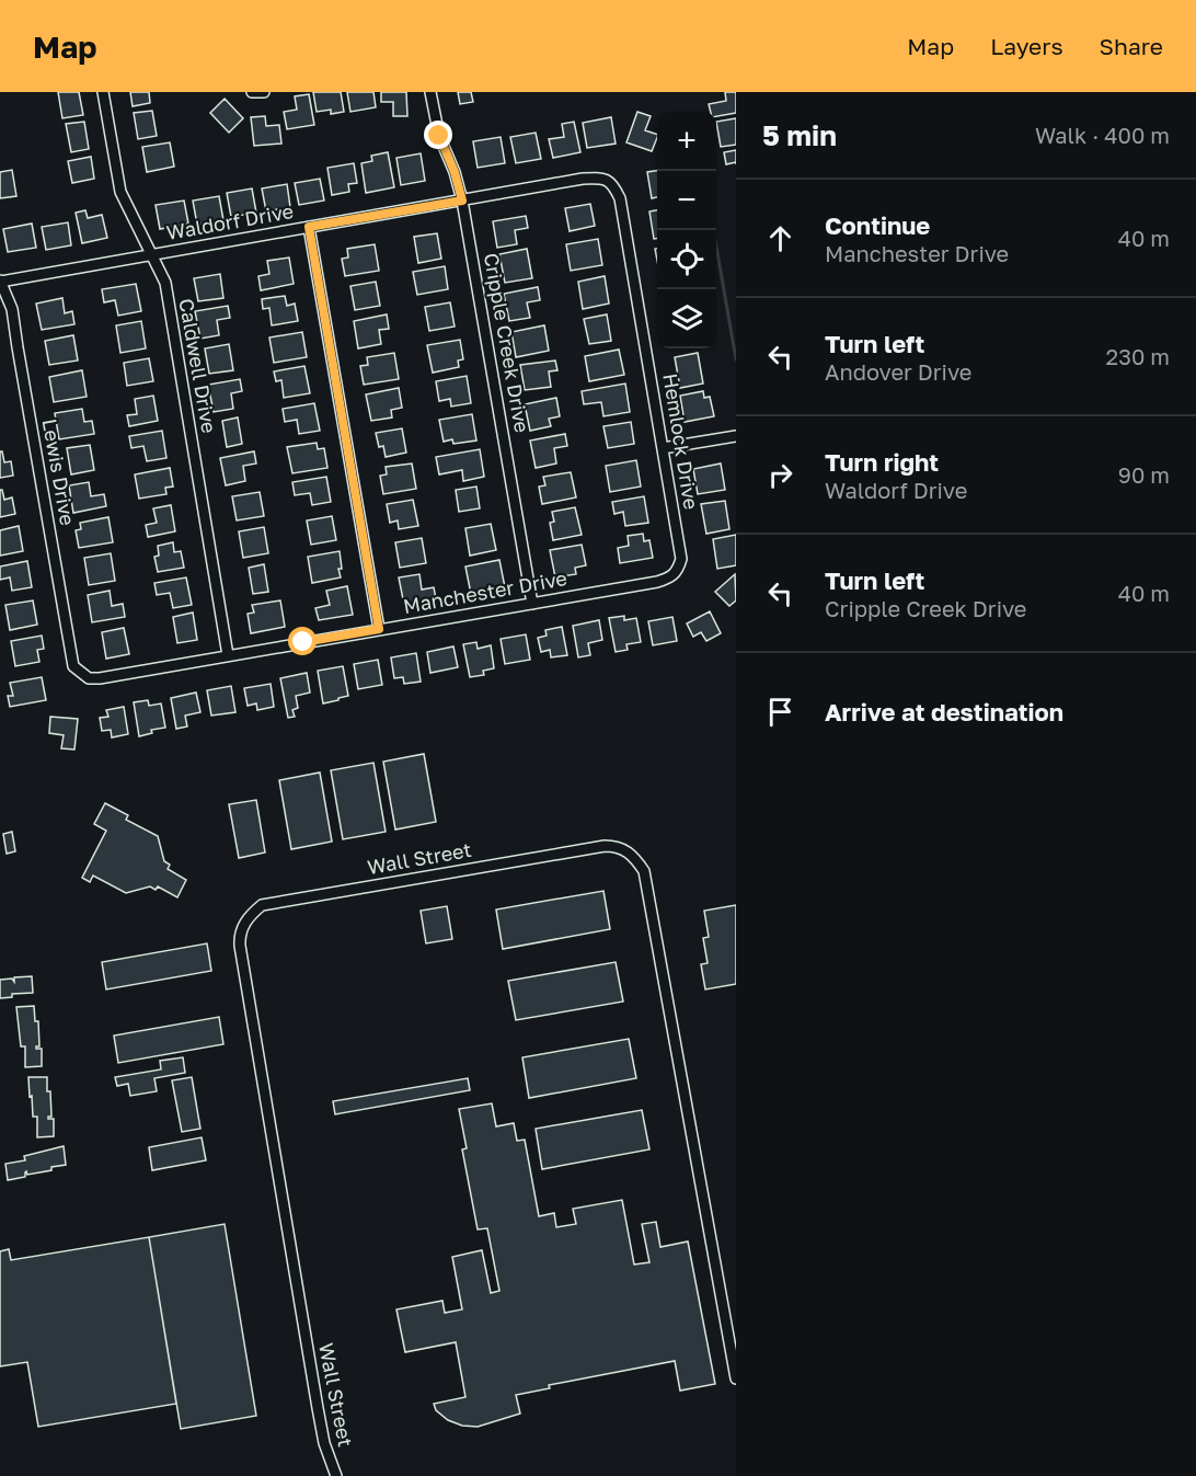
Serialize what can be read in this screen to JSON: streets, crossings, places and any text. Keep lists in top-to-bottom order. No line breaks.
{"streets":{"street":["Waldorf Drive","Cripple Creek Drive","Caldwell Drive","Hemlock Drive","Lewis Drive","Manchester Drive","Wall Street"]},"crossings":[["Waldorf Drive","Cripple Creek Drive"],["Waldorf Drive","Caldwell Drive"],["Waldorf Drive","Hemlock Drive"],["Waldorf Drive","Lewis Drive"],["Cripple Creek Drive","Manchester Drive"],["Caldwell Drive","Manchester Drive"],["Hemlock Drive","Manchester Drive"],["Lewis Drive","Manchester Drive"]],"page":{"header":"Map","nav":["Map","Layers","Share"],"heading":["5 min","Walk · 400 m"],"map_buttons":["+","−"],"list":[["Continue","Manchester Drive","40 m"],["Turn left","Andover Drive","230 m"],["Turn right","Waldorf Drive","90 m"],["Turn left","Cripple Creek Drive","40 m"],"Arrive at destination"]}}
